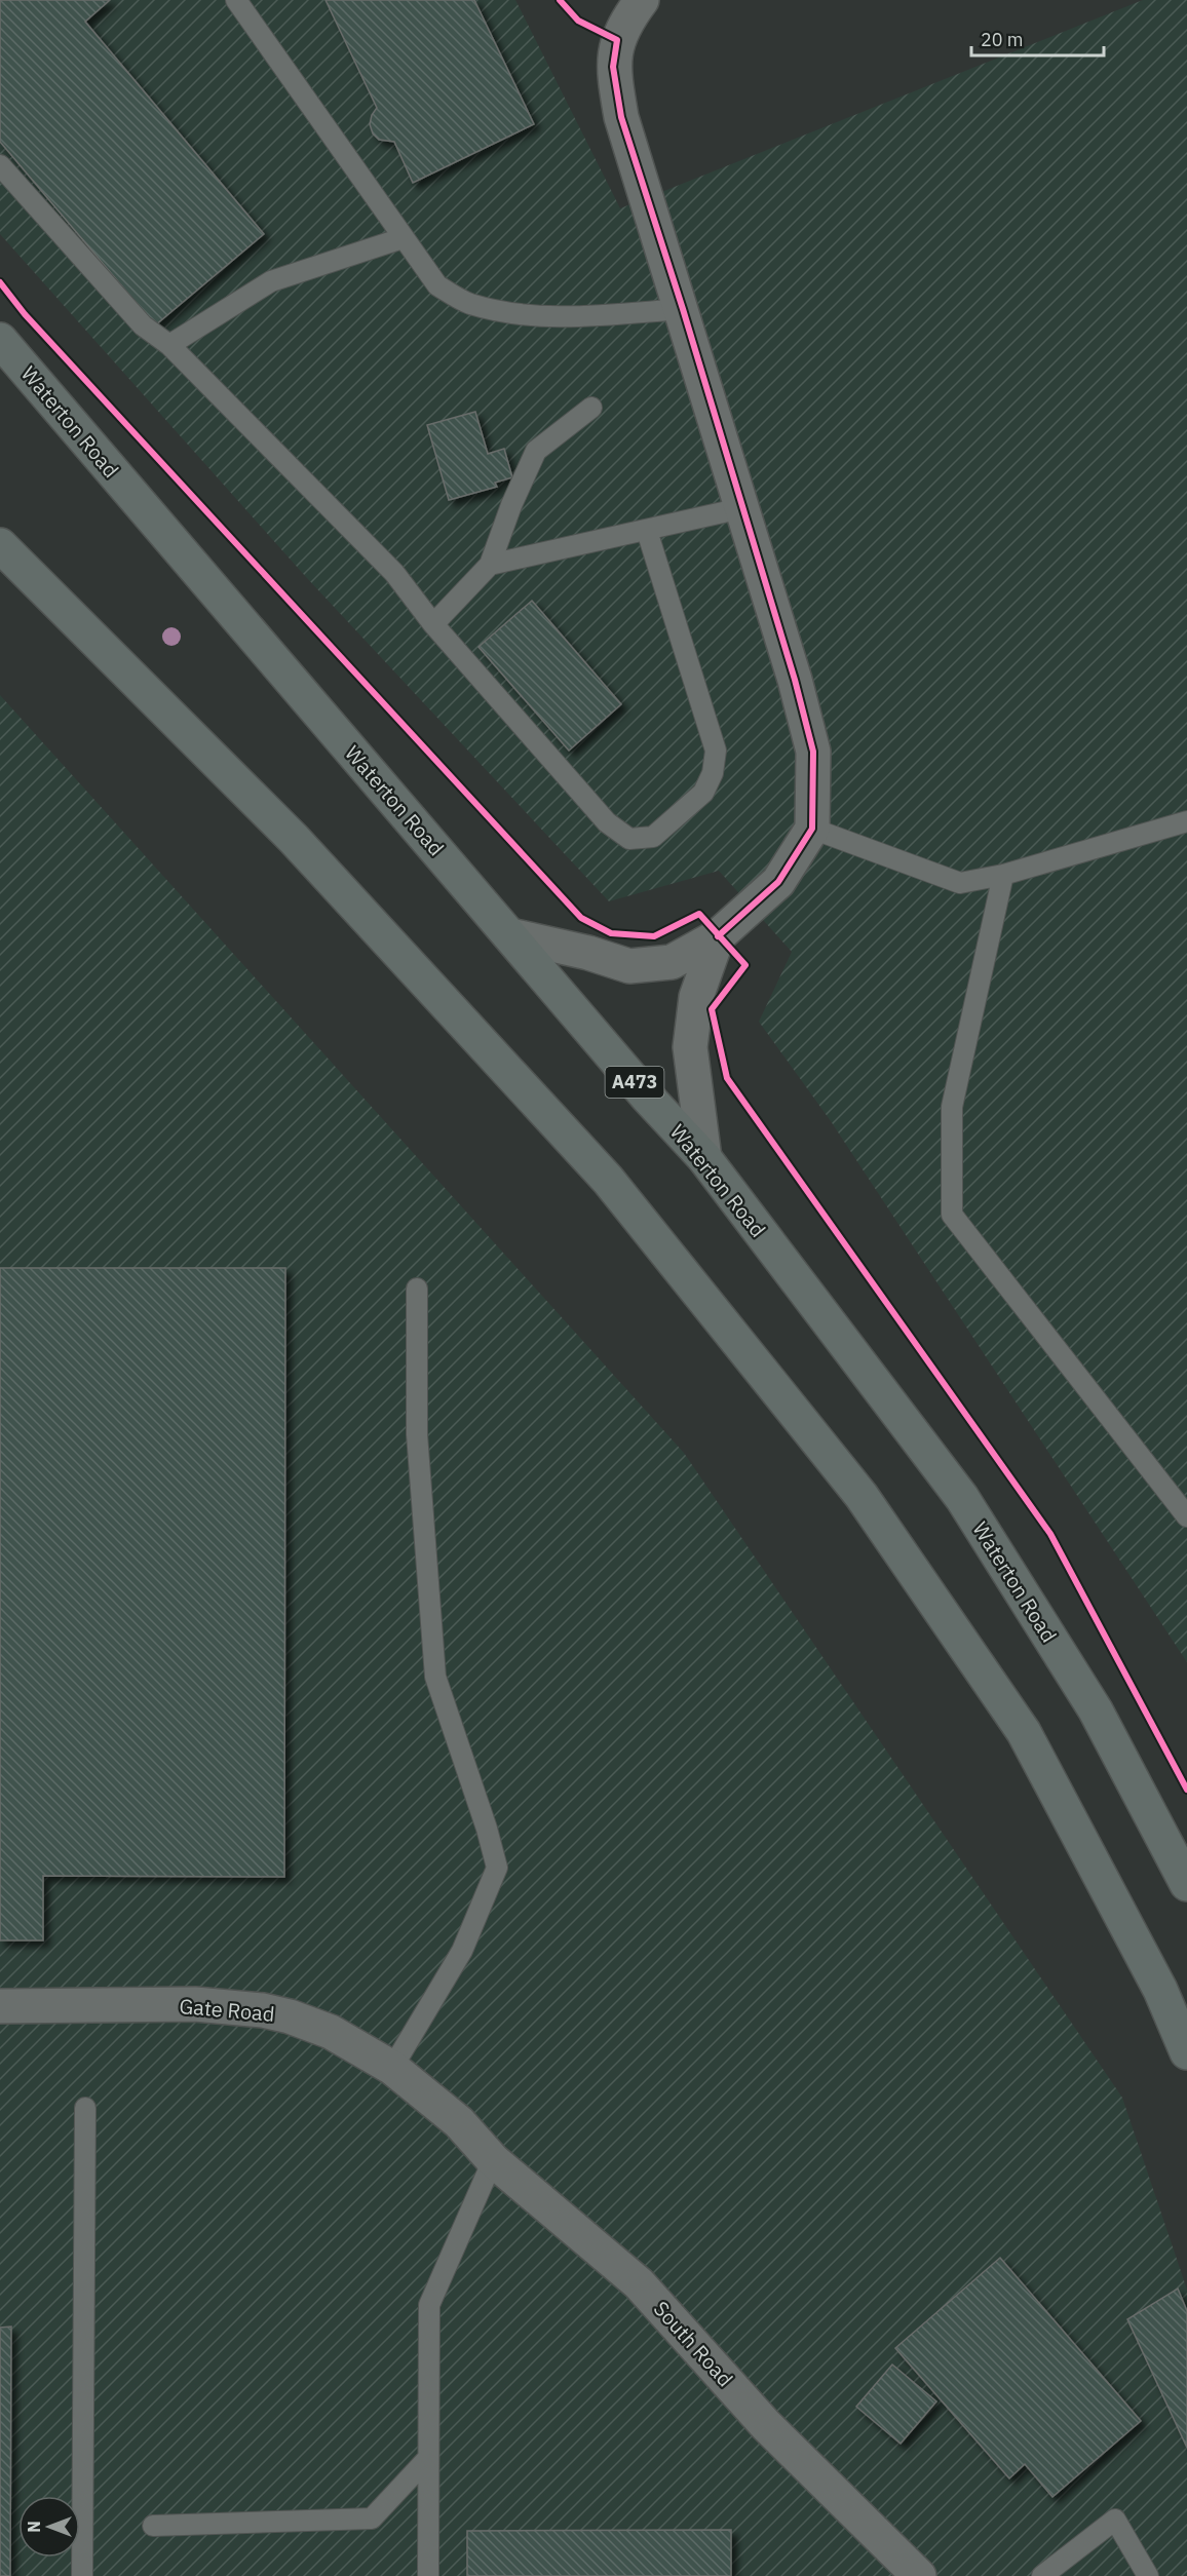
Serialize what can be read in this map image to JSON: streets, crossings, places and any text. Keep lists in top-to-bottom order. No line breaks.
{"streets":{"main road":["Waterton Road","A473"],"street":["Gate Road","South Road"]},"crossings":[["Gate Road","South Road"]],"scale_bar":"20 m","north":"left"}
